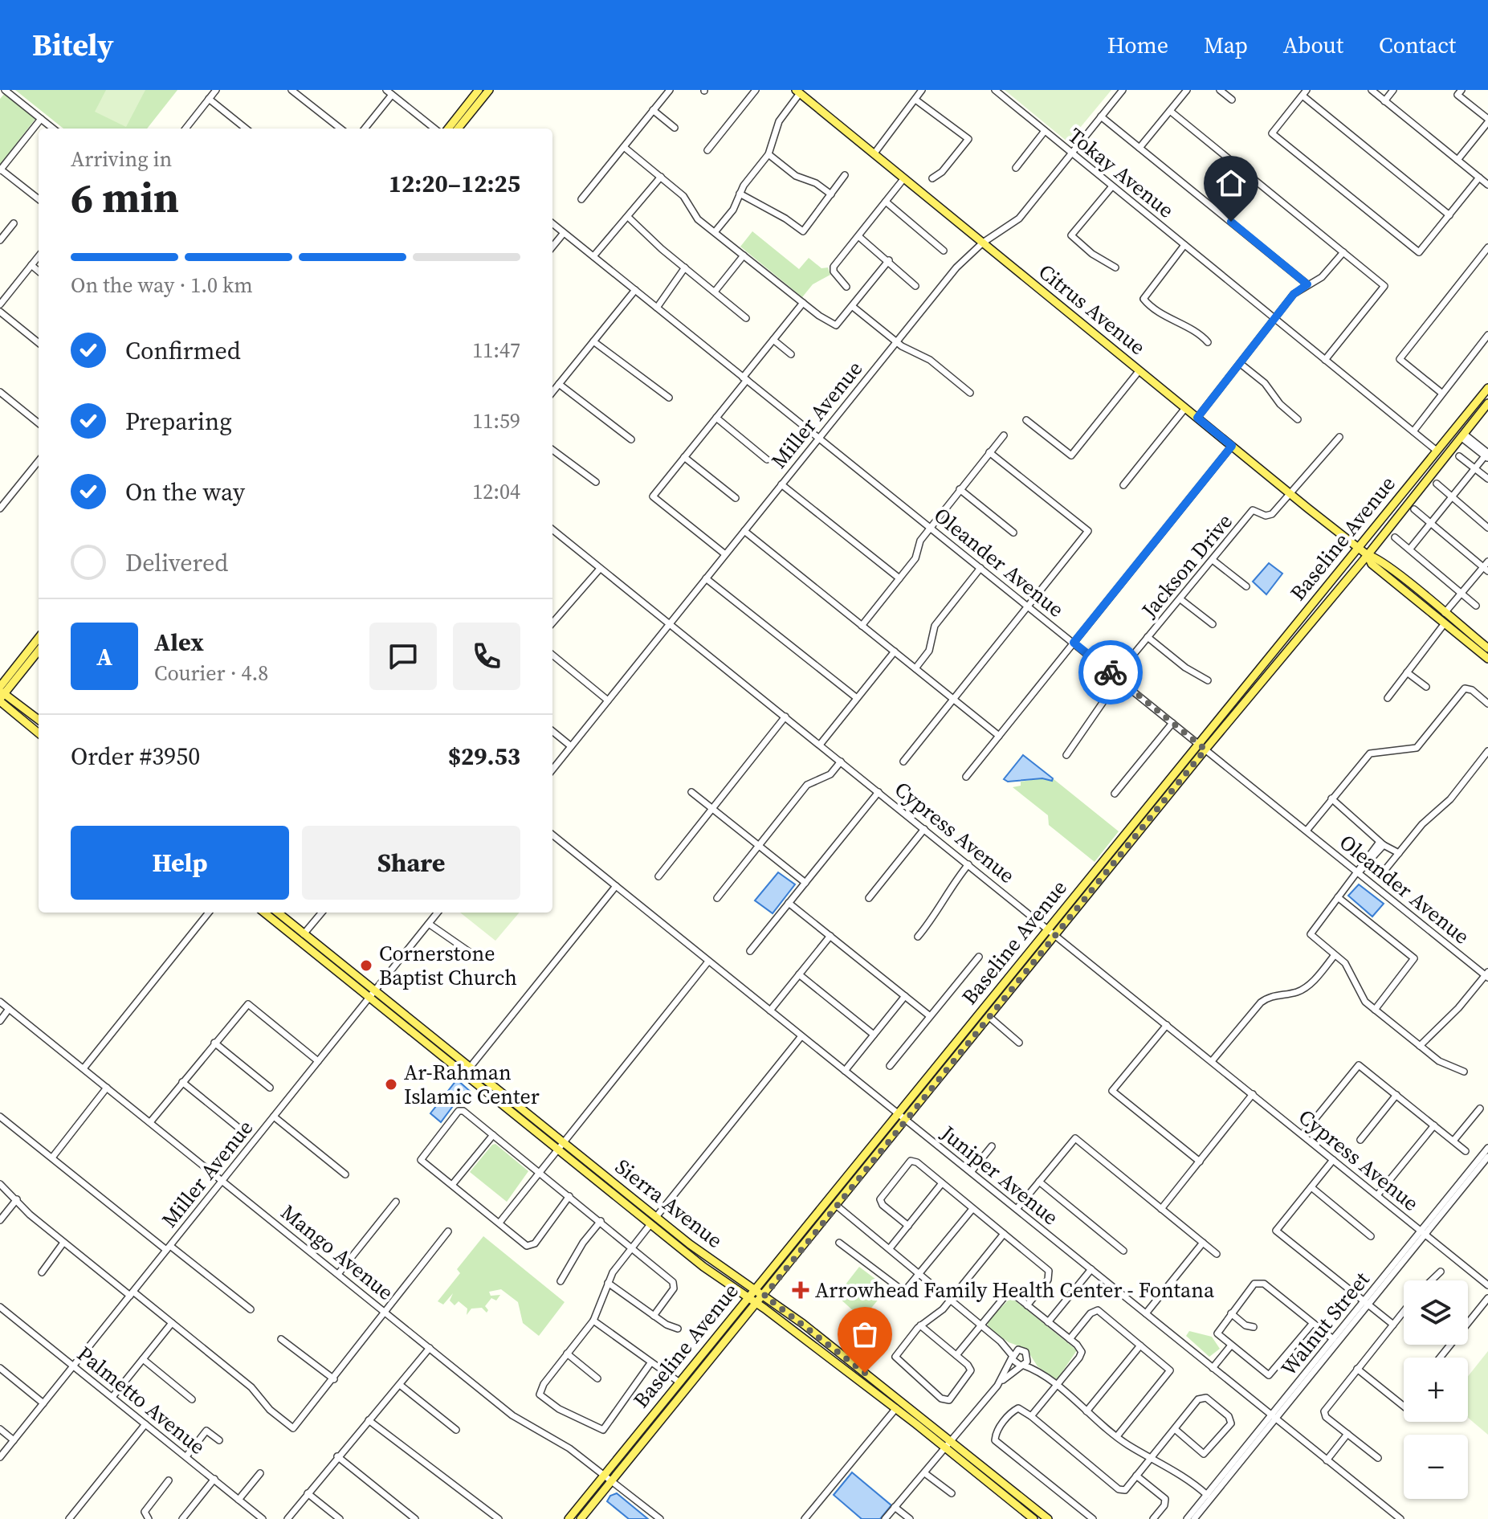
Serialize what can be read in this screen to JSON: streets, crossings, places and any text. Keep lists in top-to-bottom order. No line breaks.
{"streets":{"main road":["Citrus Avenue","Baseline Avenue","Sierra Avenue"],"street":["Tokay Avenue","Miller Avenue","Oleander Avenue","Jackson Drive","Cypress Avenue","Juniper Avenue","Mango Avenue","Walnut Street","Palmetto Avenue"]},"crossings":[["Tokay Avenue","Miller Avenue"],["Tokay Avenue","Baseline Avenue"],["Citrus Avenue","Miller Avenue"],["Citrus Avenue","Baseline Avenue"],["Citrus Avenue","Jackson Drive"],["Miller Avenue","Oleander Avenue"],["Miller Avenue","Cypress Avenue"],["Miller Avenue","Sierra Avenue"],["Miller Avenue","Mango Avenue"],["Miller Avenue","Palmetto Avenue"],["Baseline Avenue","Oleander Avenue"],["Baseline Avenue","Cypress Avenue"],["Baseline Avenue","Juniper Avenue"],["Baseline Avenue","Sierra Avenue"],["Baseline Avenue","Mango Avenue"],["Oleander Avenue","Jackson Drive"],["Cypress Avenue","Walnut Street"],["Juniper Avenue","Walnut Street"]],"places":{"other":["Cornerstone Baptist Church","Ar-Rahman Islamic Center"],"health":["Arrowhead Family Health Center - Fontana"]},"page":{"header":"Bitely","nav":["Home","Map","About","Contact"],"heading":["6 min","Arriving in","12:20–12:25"],"panel":["Alex","Courier · 4.8","Order #3950","$29.53"],"bar":"On the way · 1.0 km","list":[["Confirmed","11:47"],["Preparing","11:59"],["On the way","12:04"],"Delivered"],"round":"A","buttons":["Help","Share"],"map_buttons":["+","−"]}}
